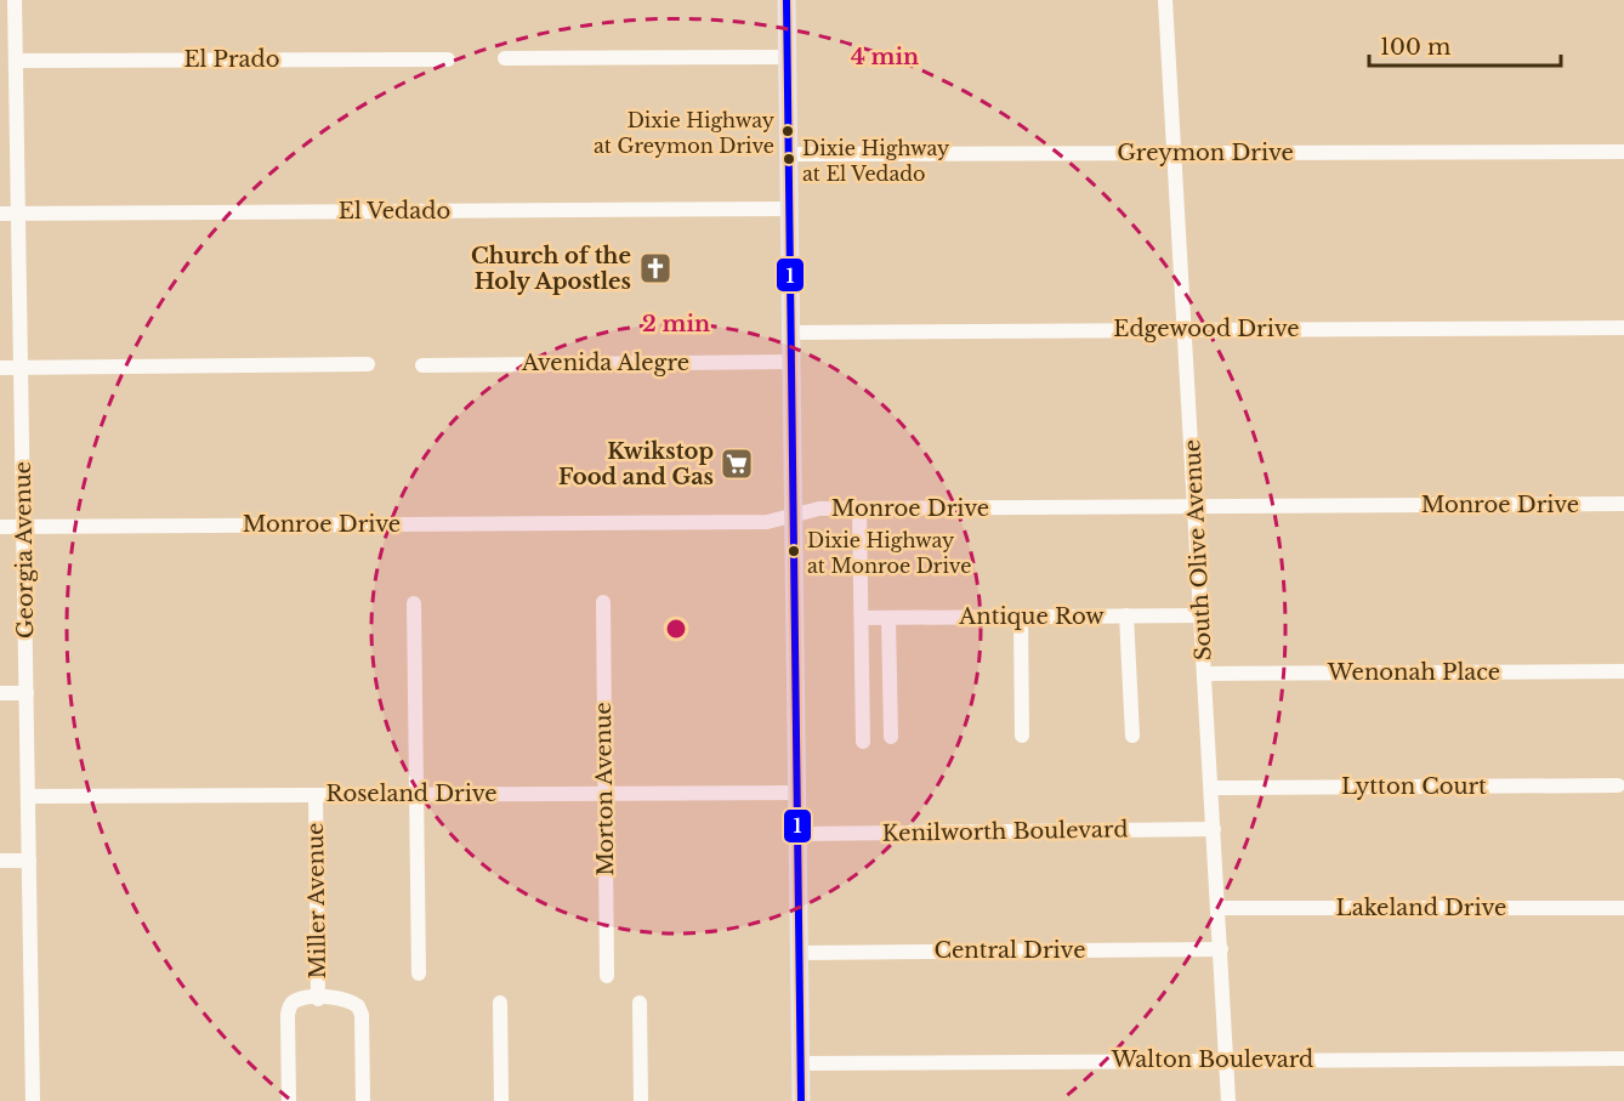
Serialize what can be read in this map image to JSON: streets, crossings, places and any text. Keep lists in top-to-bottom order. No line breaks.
{"streets":{"street":["El Prado","Greymon Drive","El Vedado","Edgewood Drive","Avenida Alegre","Monroe Drive","Georgia Avenue","South Olive Avenue","Antique Row","Wenonah Place","Lytton Court","Morton Avenue","Roseland Drive","Kenilworth Boulevard","Miller Avenue","Lakeland Drive","Central Drive","Walton Boulevard"]},"crossings":[["El Prado","Georgia Avenue"],["Greymon Drive","South Olive Avenue"],["El Vedado","Georgia Avenue"],["Edgewood Drive","South Olive Avenue"],["Monroe Drive","Georgia Avenue"],["Monroe Drive","South Olive Avenue"],["Georgia Avenue","Roseland Drive"],["South Olive Avenue","Antique Row"],["South Olive Avenue","Wenonah Place"],["South Olive Avenue","Lytton Court"],["South Olive Avenue","Kenilworth Boulevard"],["South Olive Avenue","Lakeland Drive"],["South Olive Avenue","Central Drive"],["South Olive Avenue","Walton Boulevard"],["Morton Avenue","Roseland Drive"],["Roseland Drive","Miller Avenue"]],"places":{"other":["Dixie Highway at Greymon Drive","Dixie Highway at El Vedado","Dixie Highway at Monroe Drive"],"church":["Church of the Holy Apostles"],"supermarket":["Kwikstop Food and Gas"]},"lines":["transit line 1"],"scale_bar":"100 m","rings":["4 min","2 min"]}
